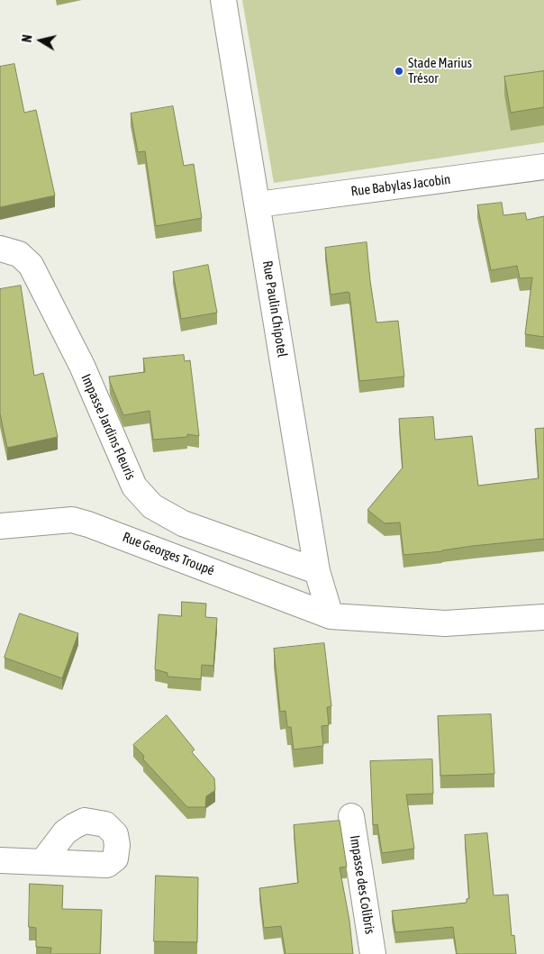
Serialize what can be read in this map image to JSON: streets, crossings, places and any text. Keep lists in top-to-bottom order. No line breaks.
{"streets":{"street":["Rue Babylas Jacobin","Rue Paulin Chipotel","Impasse Jardins Fleuris","Rue Georges Troupé","Impasse des Colibris"]},"crossings":[["Rue Babylas Jacobin","Rue Paulin Chipotel"],["Rue Paulin Chipotel","Impasse Jardins Fleuris"],["Rue Paulin Chipotel","Rue Georges Troupé"]],"places":["Stade Marius Trésor"],"north":"left"}
